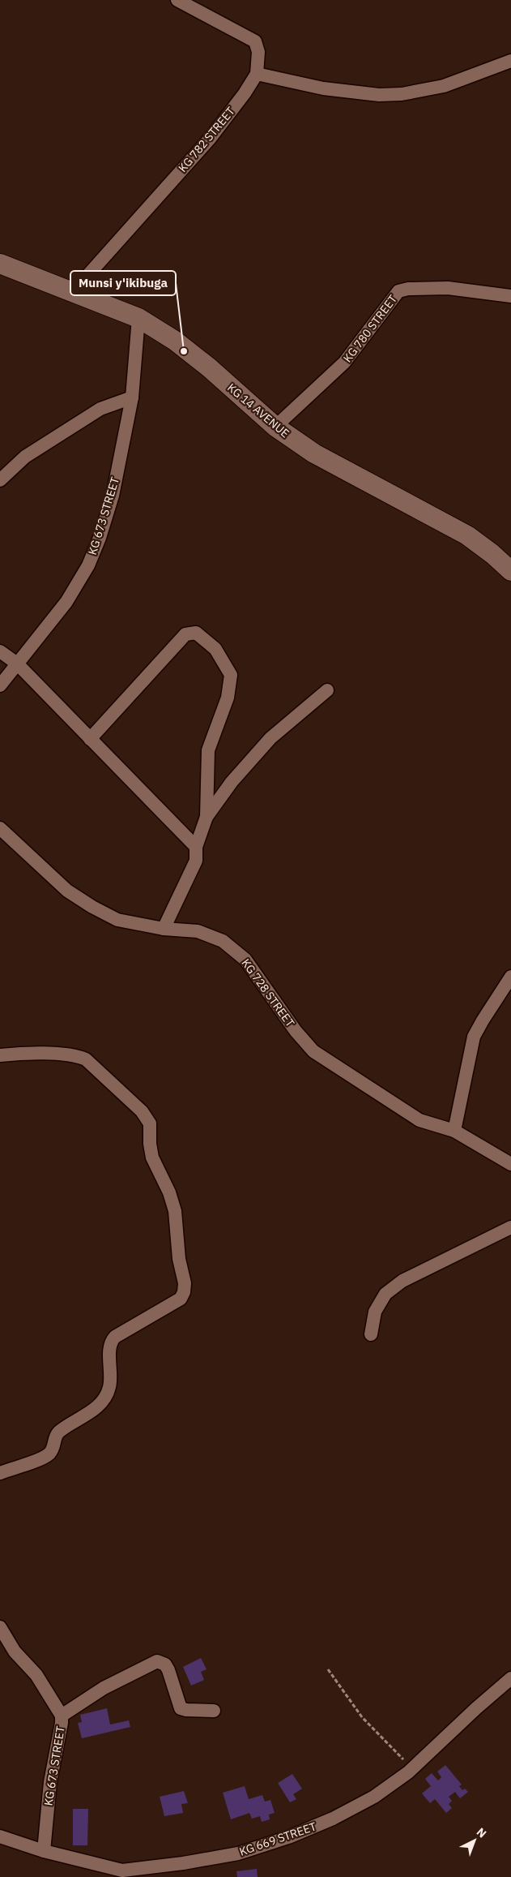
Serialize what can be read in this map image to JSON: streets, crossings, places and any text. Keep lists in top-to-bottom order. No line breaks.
{"streets":{"main road":["KG 14 AVENUE"],"street":["KG 782 STREET","KG 780 STREET","KG 673 STREET","KG 728 STREET","KG 669 STREET"]},"crossings":[["KG 782 STREET","KG 14 AVENUE"],["KG 780 STREET","KG 14 AVENUE"],["KG 14 AVENUE","KG 673 STREET"],["KG 673 STREET","KG 669 STREET"]],"places":["Munsi y'ikibuga"],"north":"top right"}
